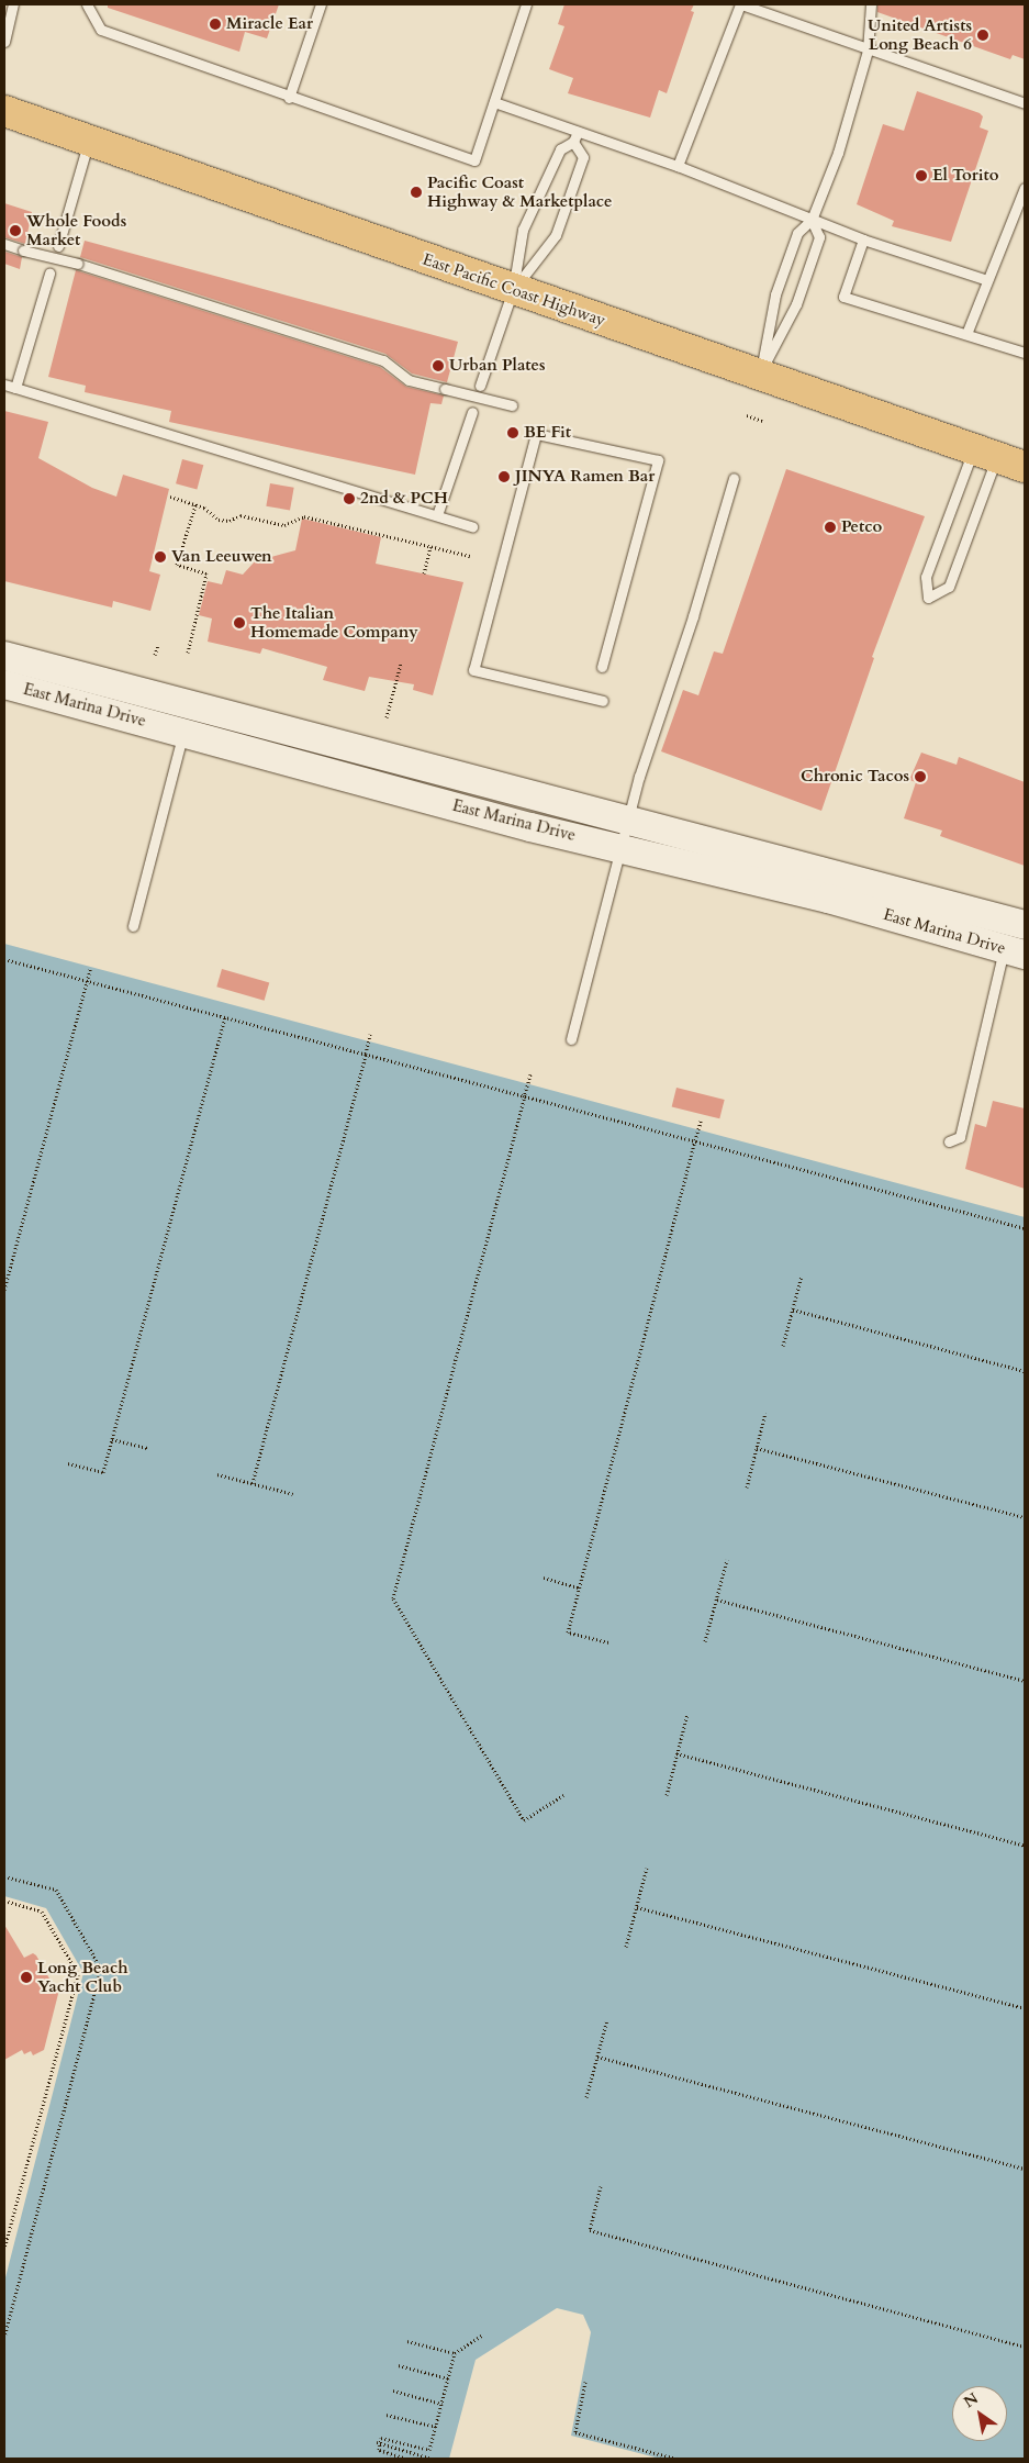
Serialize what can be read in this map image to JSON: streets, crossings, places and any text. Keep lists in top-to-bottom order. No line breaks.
{"streets":{"highway":["East Pacific Coast Highway"],"main road":["East Marina Drive"]},"places":["Miracle Ear","United Artists Long Beach 6","El Torito","Pacific Coast Highway & Marketplace","Whole Foods Market","Urban Plates","BE Fit","JINYA Ramen Bar","2nd & PCH","Petco","Van Leeuwen","The Italian Homemade Company","Chronic Tacos","Long Beach Yacht Club"],"north":"top left"}
